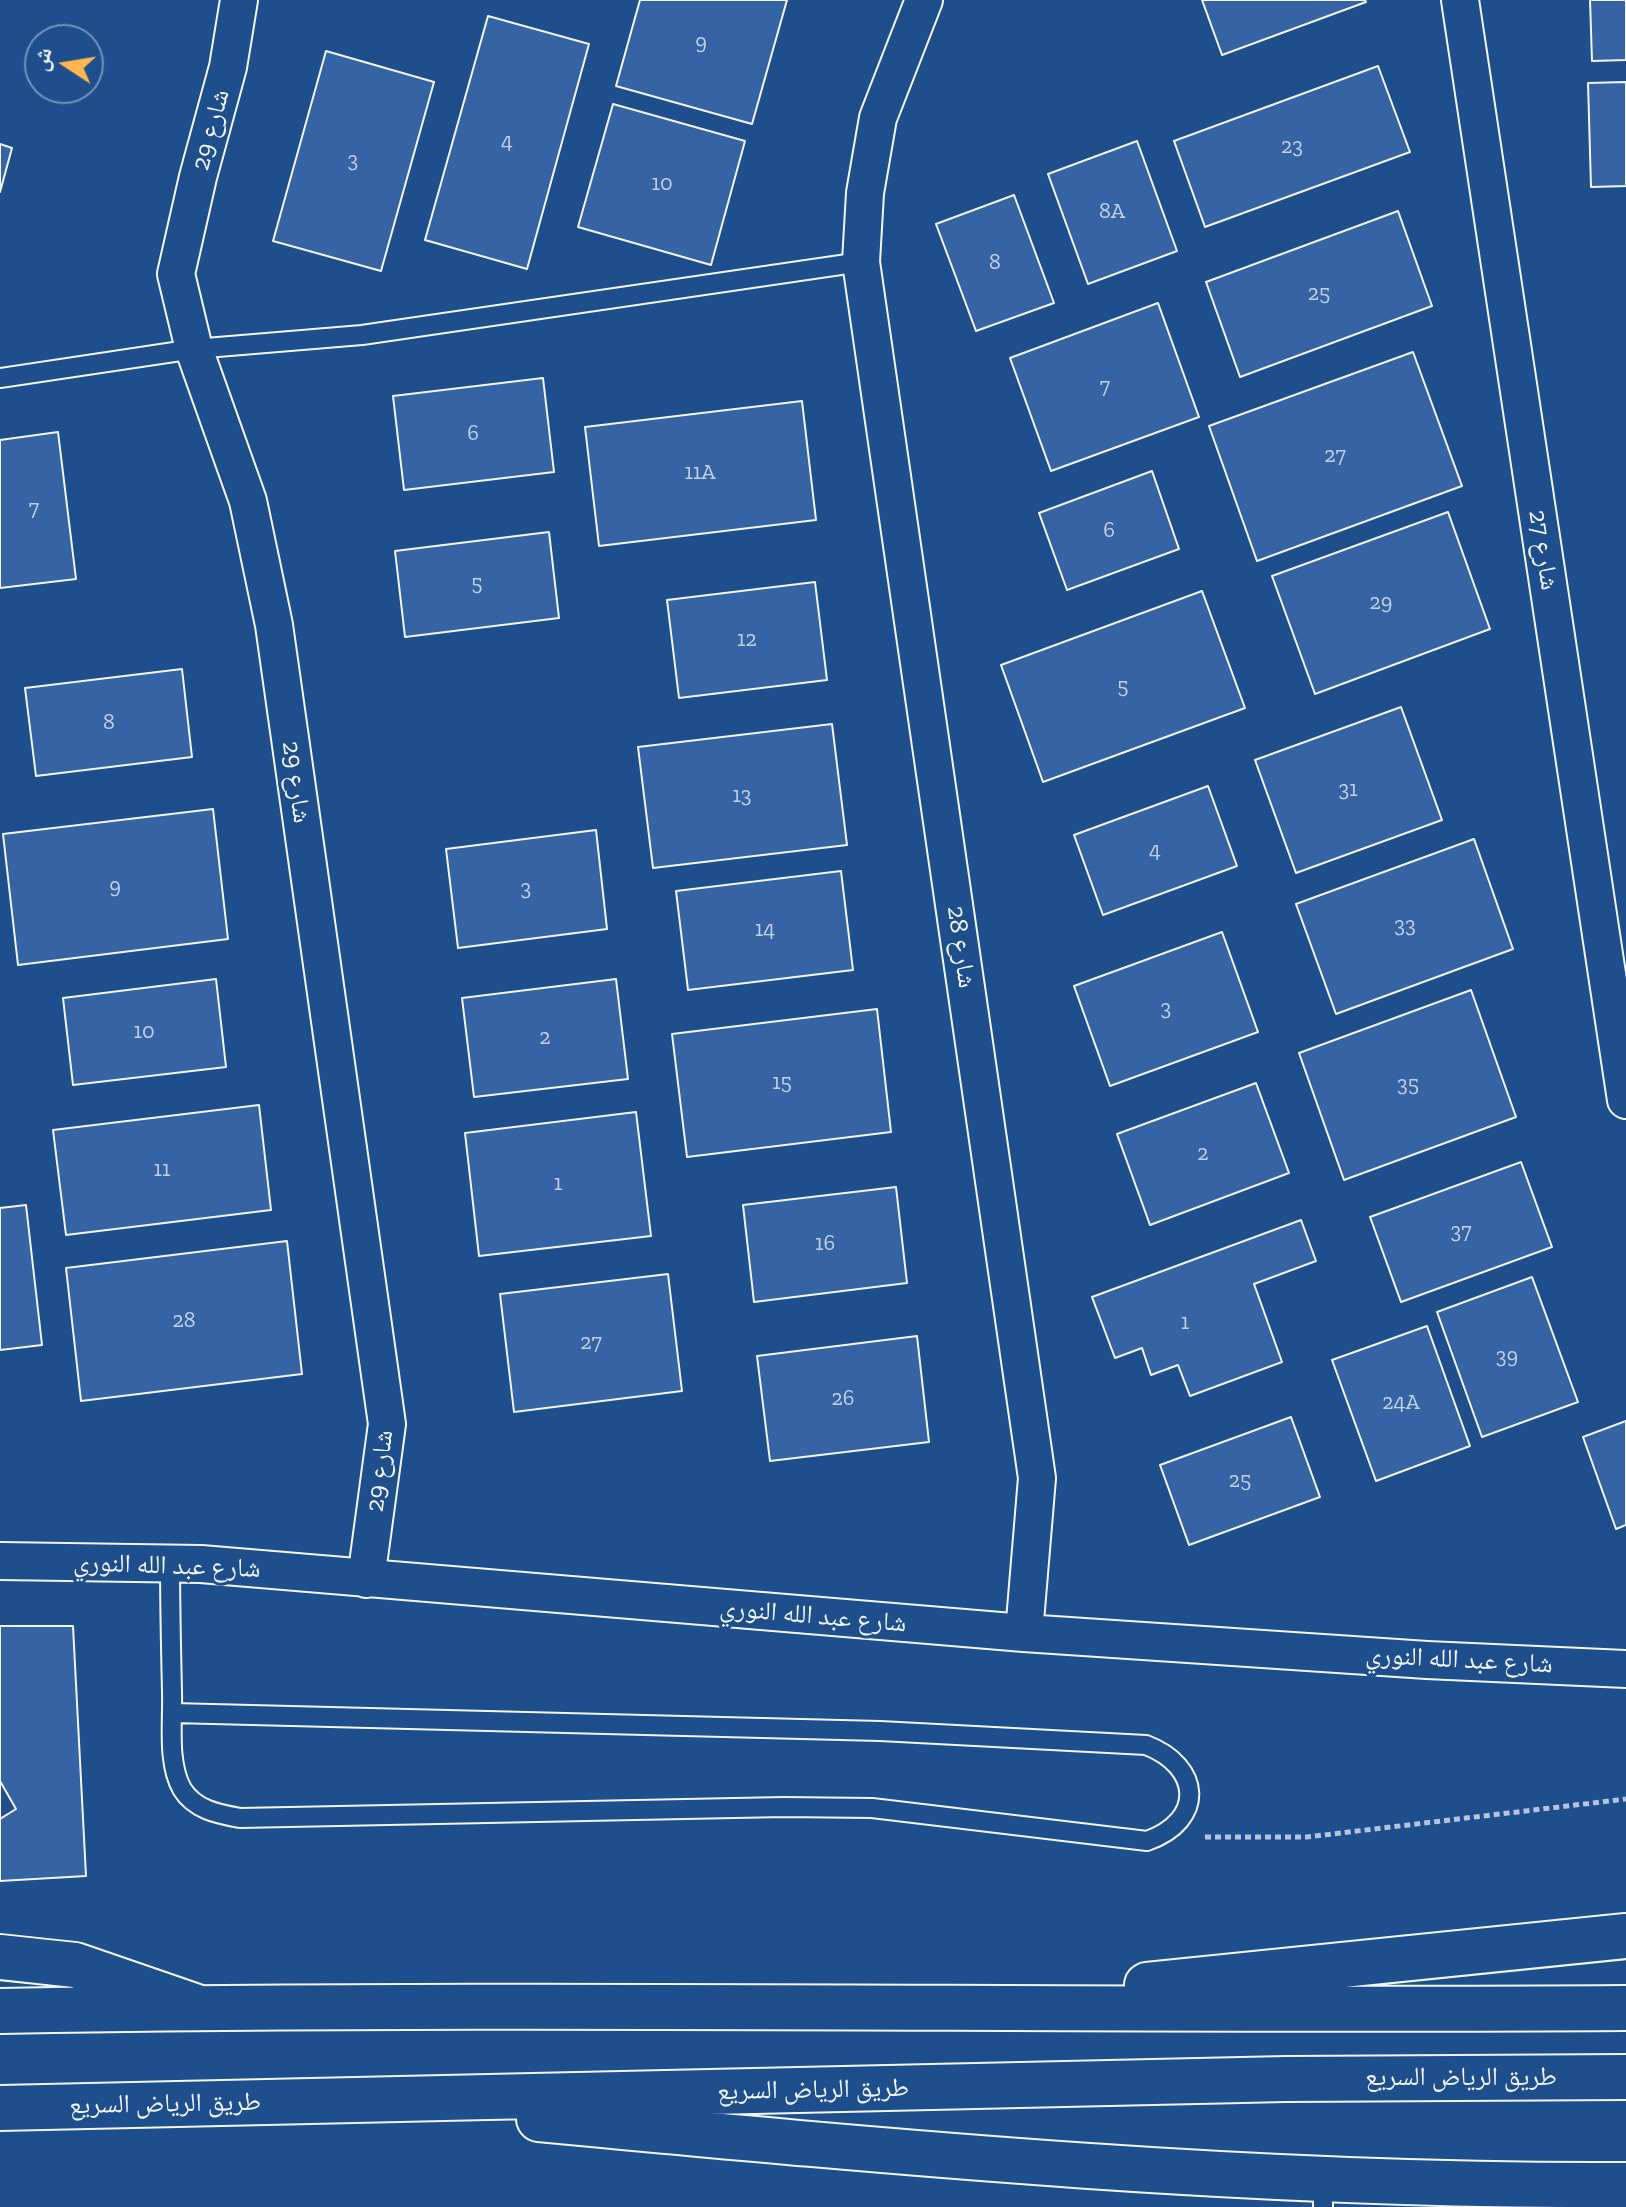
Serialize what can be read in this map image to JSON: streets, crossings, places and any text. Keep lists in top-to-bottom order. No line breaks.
{"streets":{"main road":["طريق الرياض السريع"],"street":["شارع 29","شارع 27","شارع 28","شارع عبد الله النوري"]},"crossings":[["شارع 29","شارع عبد الله النوري"],["شارع 28","شارع عبد الله النوري"]],"house_numbers":["9","4","23","3","10","8A","8","25","7","6","27","11A","7","6","5","29","12","5","8","31","13","4","9","3","33","14","3","10","2","15","35","2","11","1","37","16","28","1","27","39","26","24A","25"],"north":"left"}
